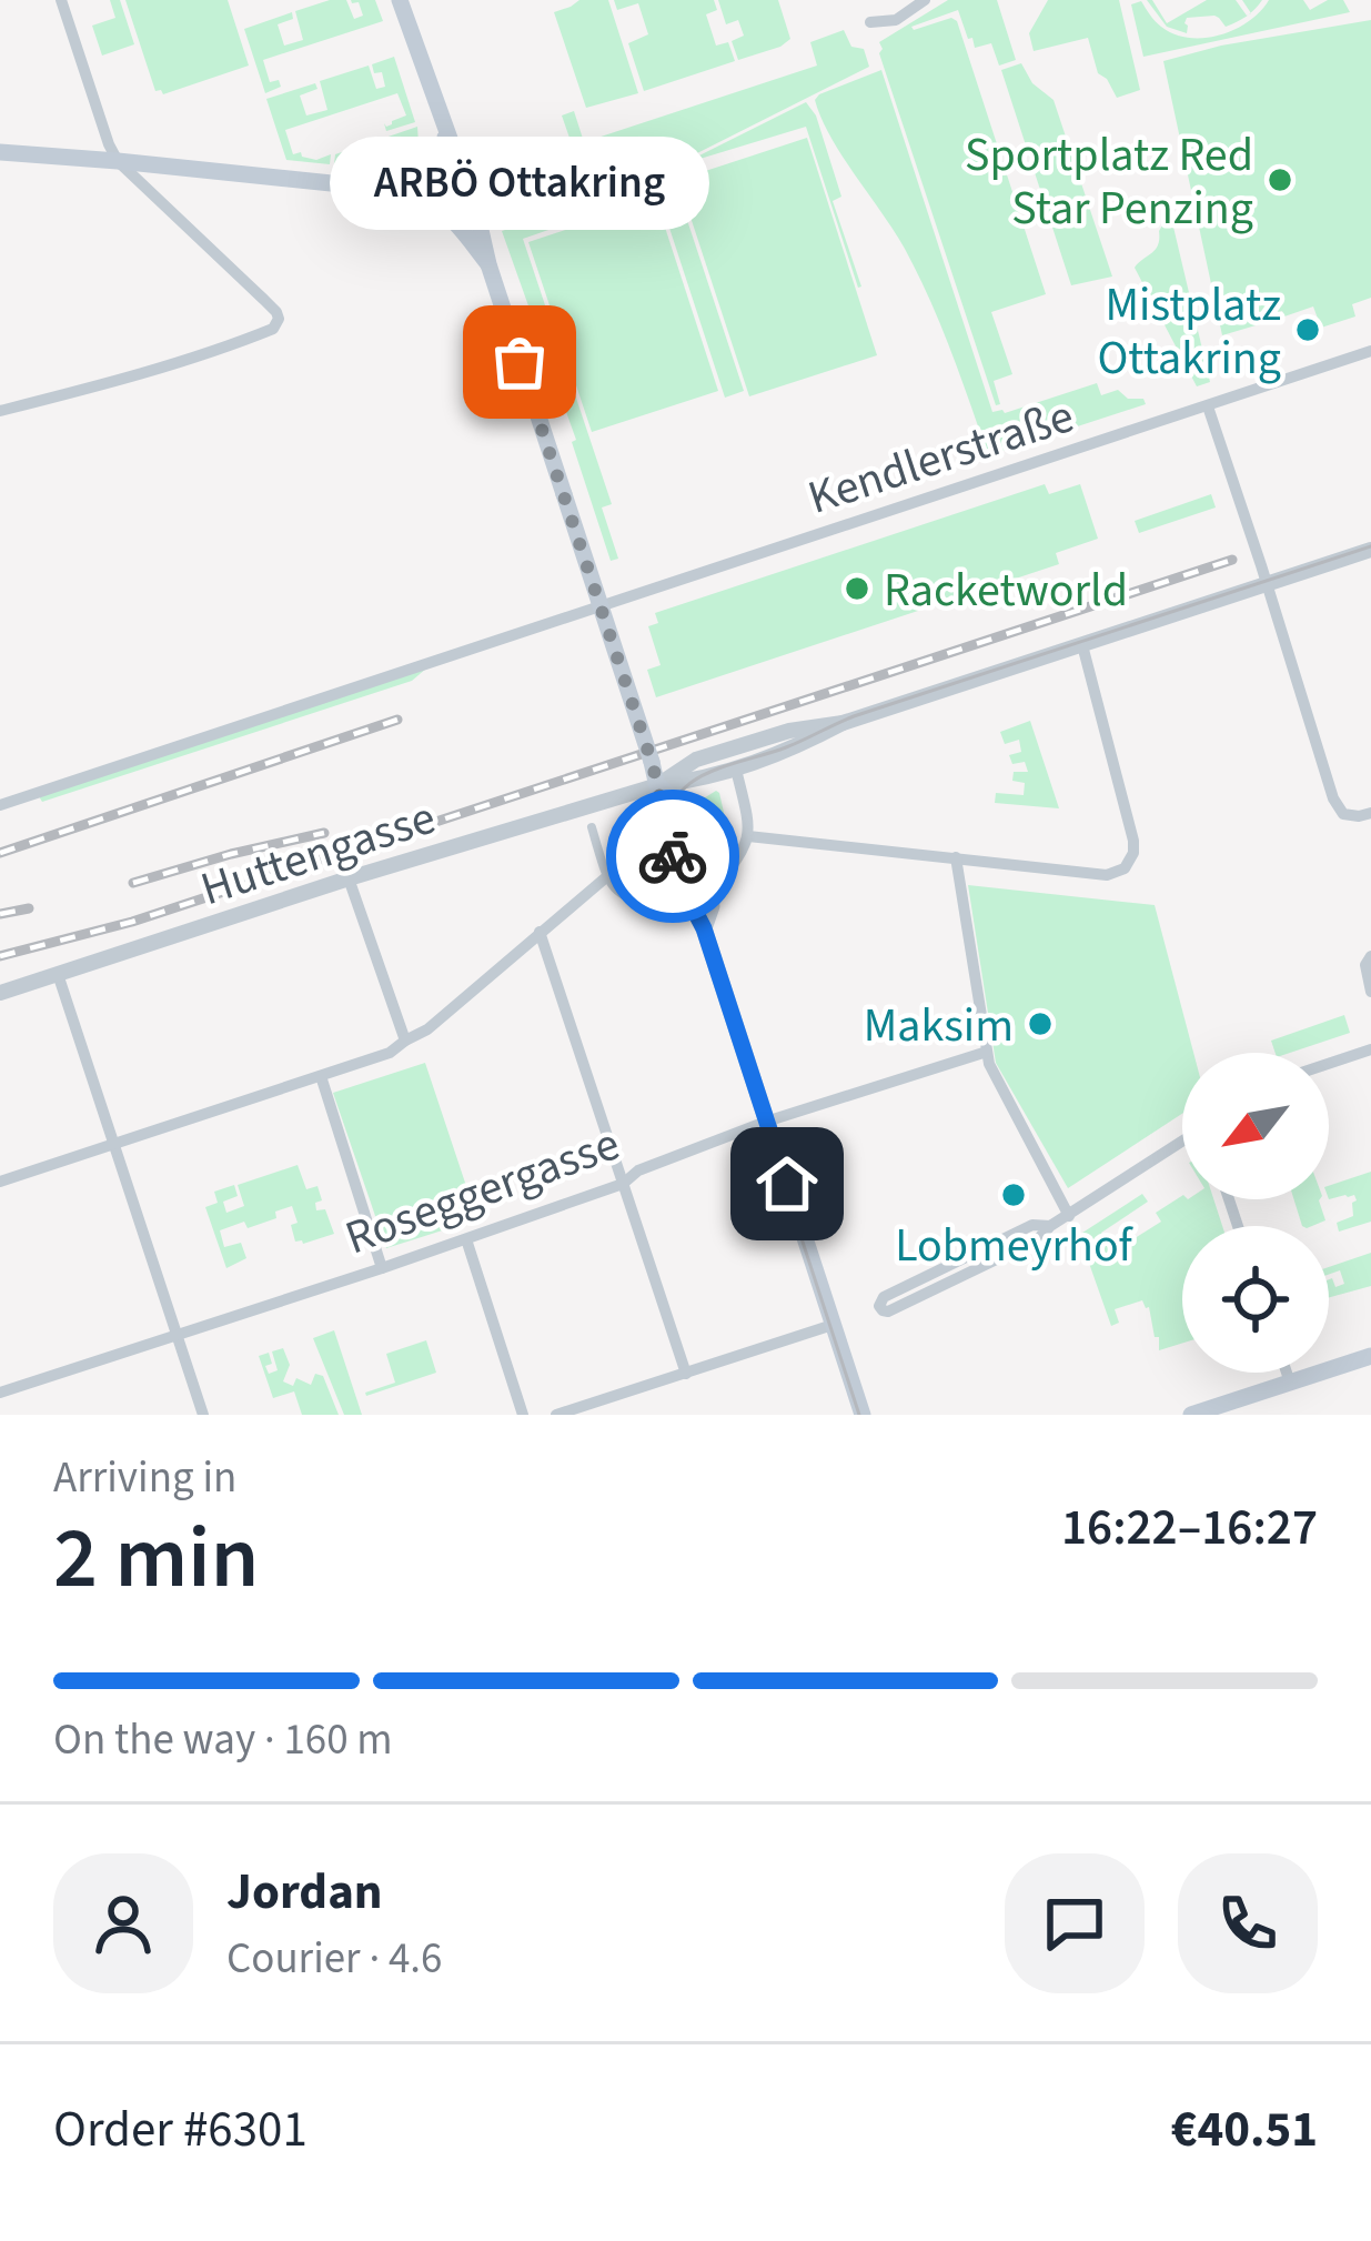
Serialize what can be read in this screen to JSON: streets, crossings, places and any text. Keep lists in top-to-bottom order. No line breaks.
{"streets":{"street":["Kendlerstraße","Huttengasse","Roseggergasse"]},"places":["Sportplatz Red Star Penzing","Mistplatz Ottakring","ARBÖ Ottakring","Racketworld","Maksim","Lobmeyrhof"],"north":"bottom left","page":{"bubble":"ARBÖ Ottakring","heading":["2 min","Arriving in","16:22–16:27"],"panel":["Jordan","Courier · 4.6","Order #6301","€40.51"],"bar":"On the way · 160 m"}}
